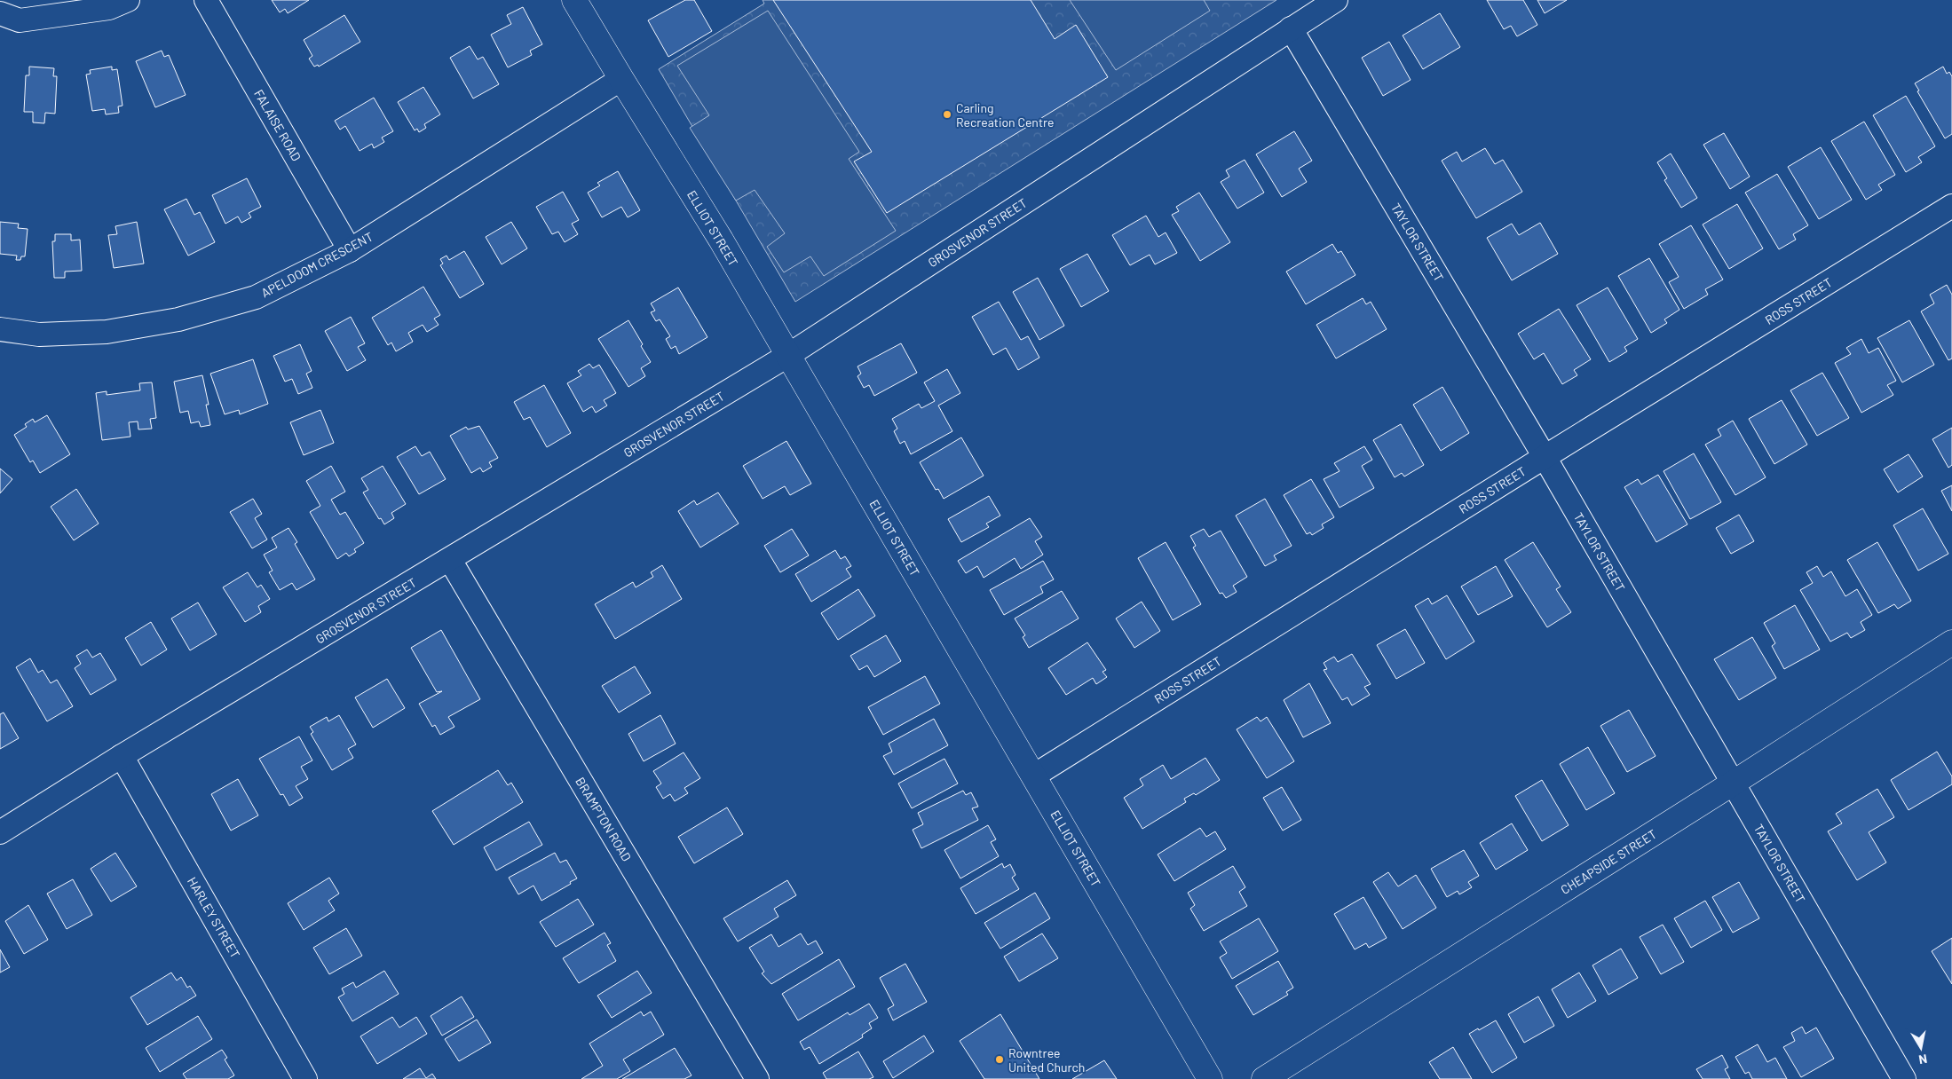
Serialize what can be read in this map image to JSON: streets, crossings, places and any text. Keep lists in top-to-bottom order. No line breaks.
{"streets":{"street":["FALAISE ROAD","ELLIOT STREET","GROSVENOR STREET","TAYLOR STREET","APELDOOM CRESCENT","ROSS STREET","BRAMPTON ROAD","CHEAPSIDE STREET","HARLEY STREET"]},"crossings":[["FALAISE ROAD","APELDOOM CRESCENT"],["ELLIOT STREET","GROSVENOR STREET"],["ELLIOT STREET","APELDOOM CRESCENT"],["ELLIOT STREET","ROSS STREET"],["GROSVENOR STREET","TAYLOR STREET"],["GROSVENOR STREET","BRAMPTON ROAD"],["GROSVENOR STREET","HARLEY STREET"],["TAYLOR STREET","ROSS STREET"],["TAYLOR STREET","CHEAPSIDE STREET"]],"places":["Carling Recreation Centre","Rowntree United Church"],"north":"bottom"}
